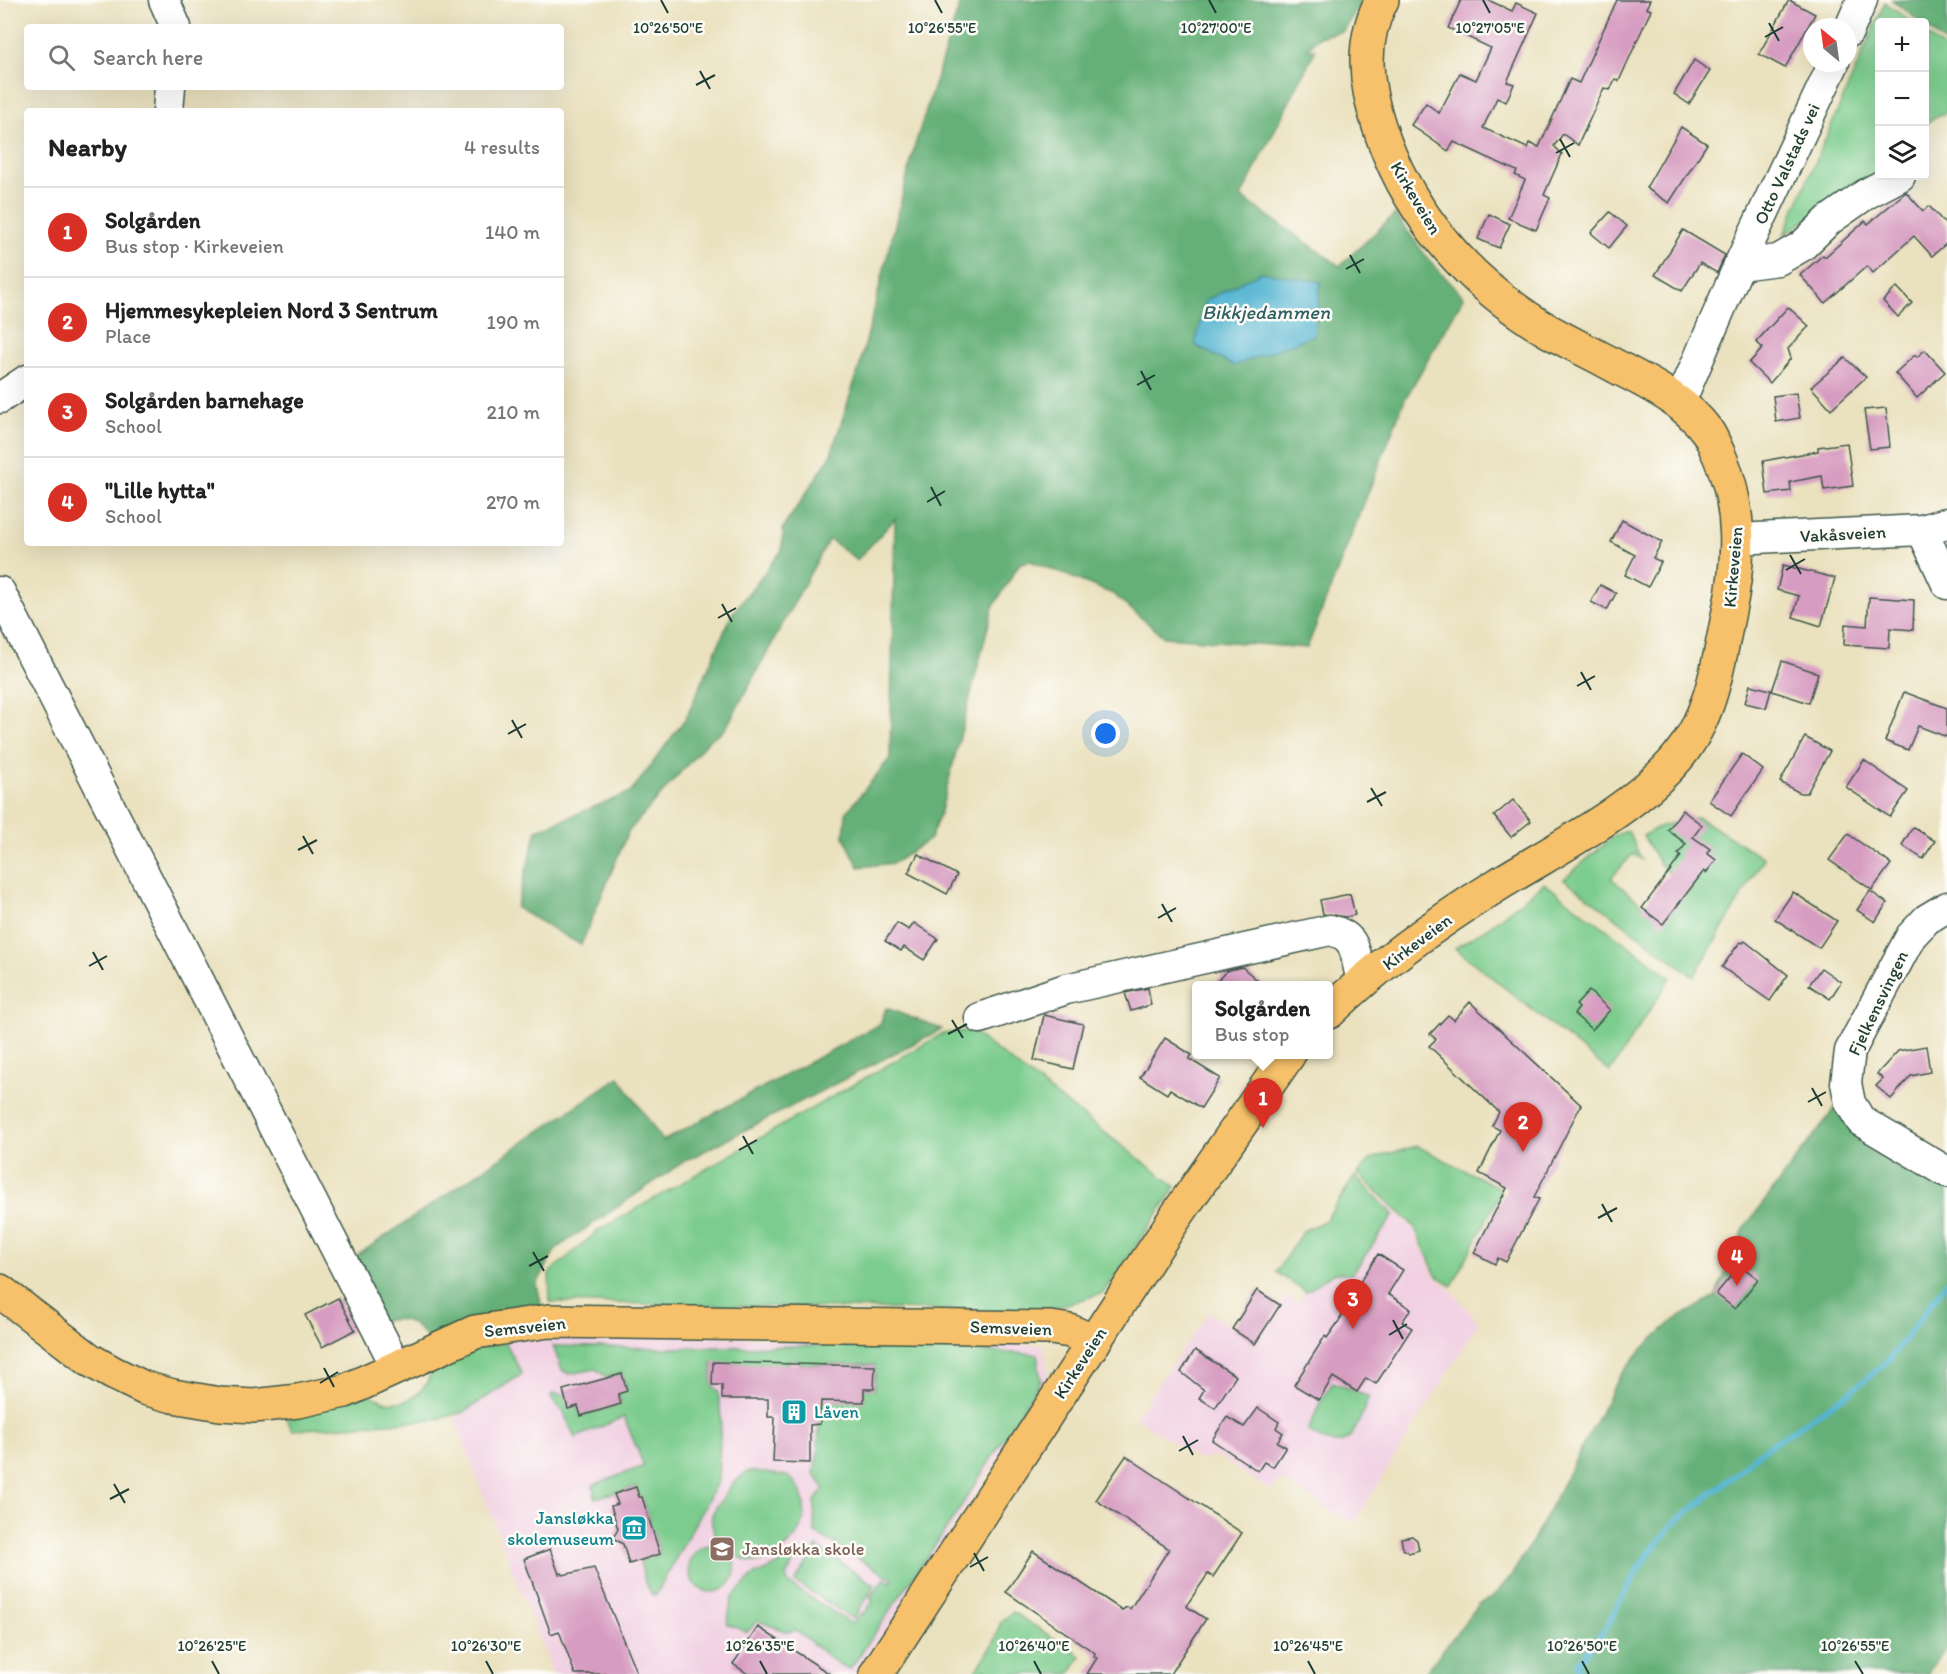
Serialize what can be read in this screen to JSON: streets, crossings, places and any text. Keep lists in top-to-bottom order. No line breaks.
{"streets":{"main road":["Kirkeveien","Semsveien"],"street":["Otto Valstads vei","Vakåsveien","Fjelkensvingen"]},"crossings":[["Otto Valstads vei","Kirkeveien"],["Kirkeveien","Vakåsveien"],["Kirkeveien","Semsveien"]],"water":["Bikkjedammen"],"places":{"building":["Låven"],"museum":["Jansløkka skolemuseum"],"school or university":["Jansløkka skole"]},"north":"top left","page":{"map_buttons":["+","−"],"search":"Search here","heading":["Nearby","4 results"],"list":[{"mark":"1","name":"Solgården","note":"Bus stop · Kirkeveien","value":"140 m"},{"mark":"2","name":"Hjemmesykepleien Nord 3 Sentrum","note":"Place","value":"190 m"},{"mark":"3","name":"Solgården barnehage","note":"School","value":"210 m"},{"mark":"4","name":"\"Lille hytta\"","note":"School","value":"270 m"}],"popup":["Solgården","Bus stop"],"pins":["1","2","4","3"]},"coordinates":["10°26'50\"E","10°26'55\"E","10°27'00\"E","10°27'05\"E","10°26'25\"E","10°26'30\"E","10°26'35\"E","10°26'40\"E","10°26'45\"E"]}
